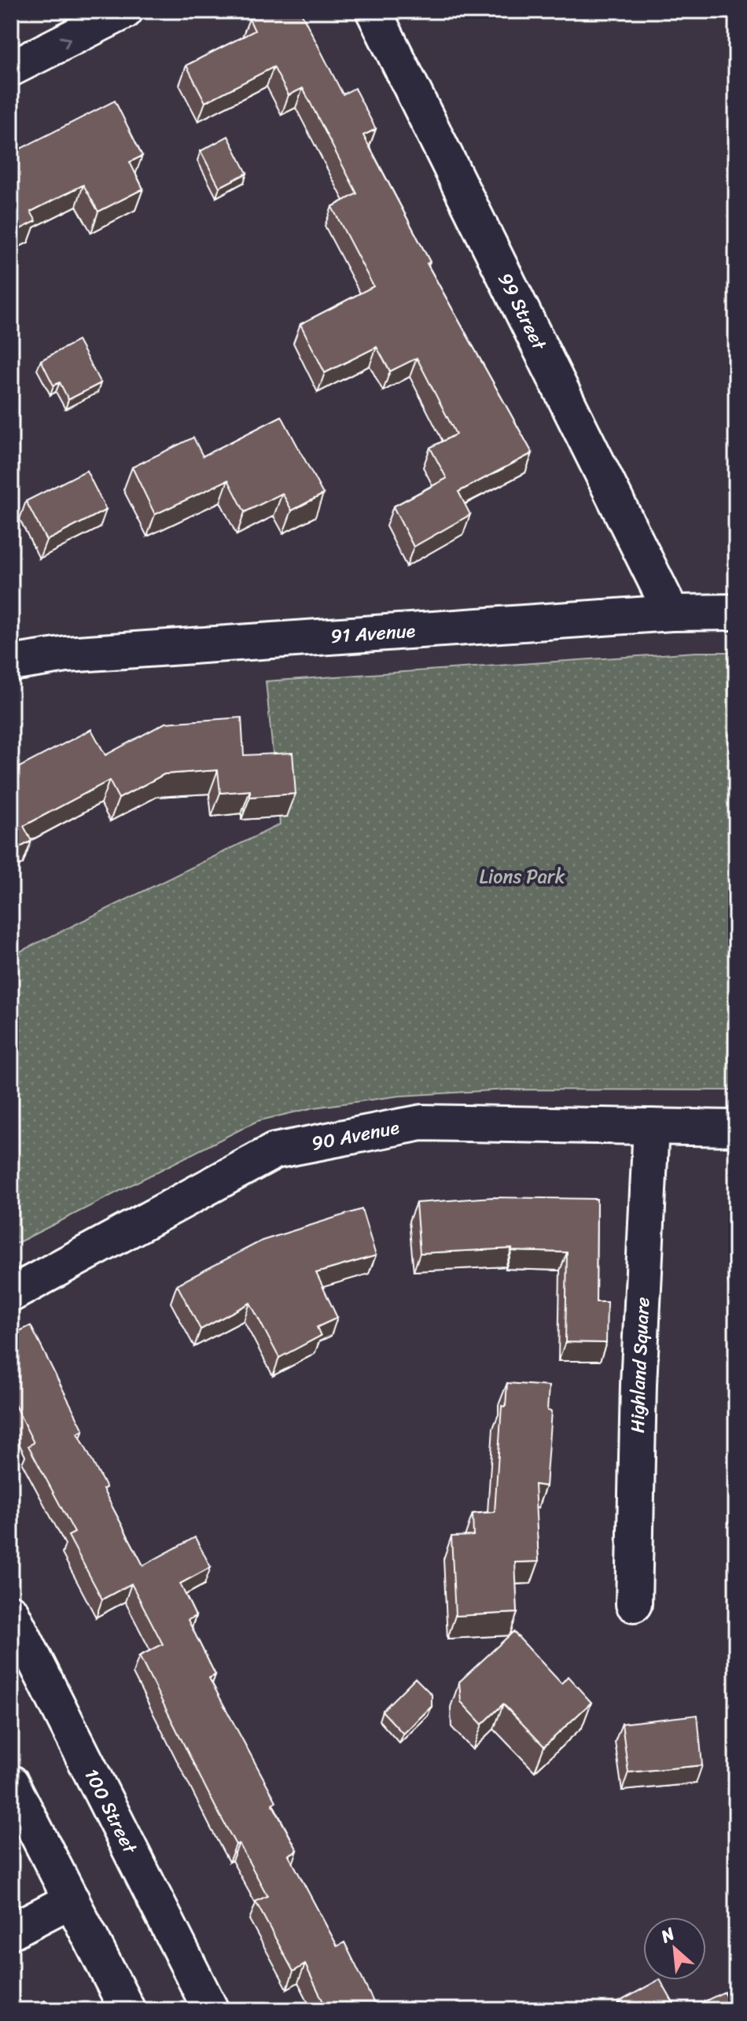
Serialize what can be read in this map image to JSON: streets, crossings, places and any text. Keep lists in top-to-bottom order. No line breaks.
{"streets":{"street":["99 Street","91 Avenue","90 Avenue","Highland Square","100 Street"]},"crossings":[["99 Street","91 Avenue"],["90 Avenue","Highland Square"]],"parks":["Lions Park"],"north":"top left"}
